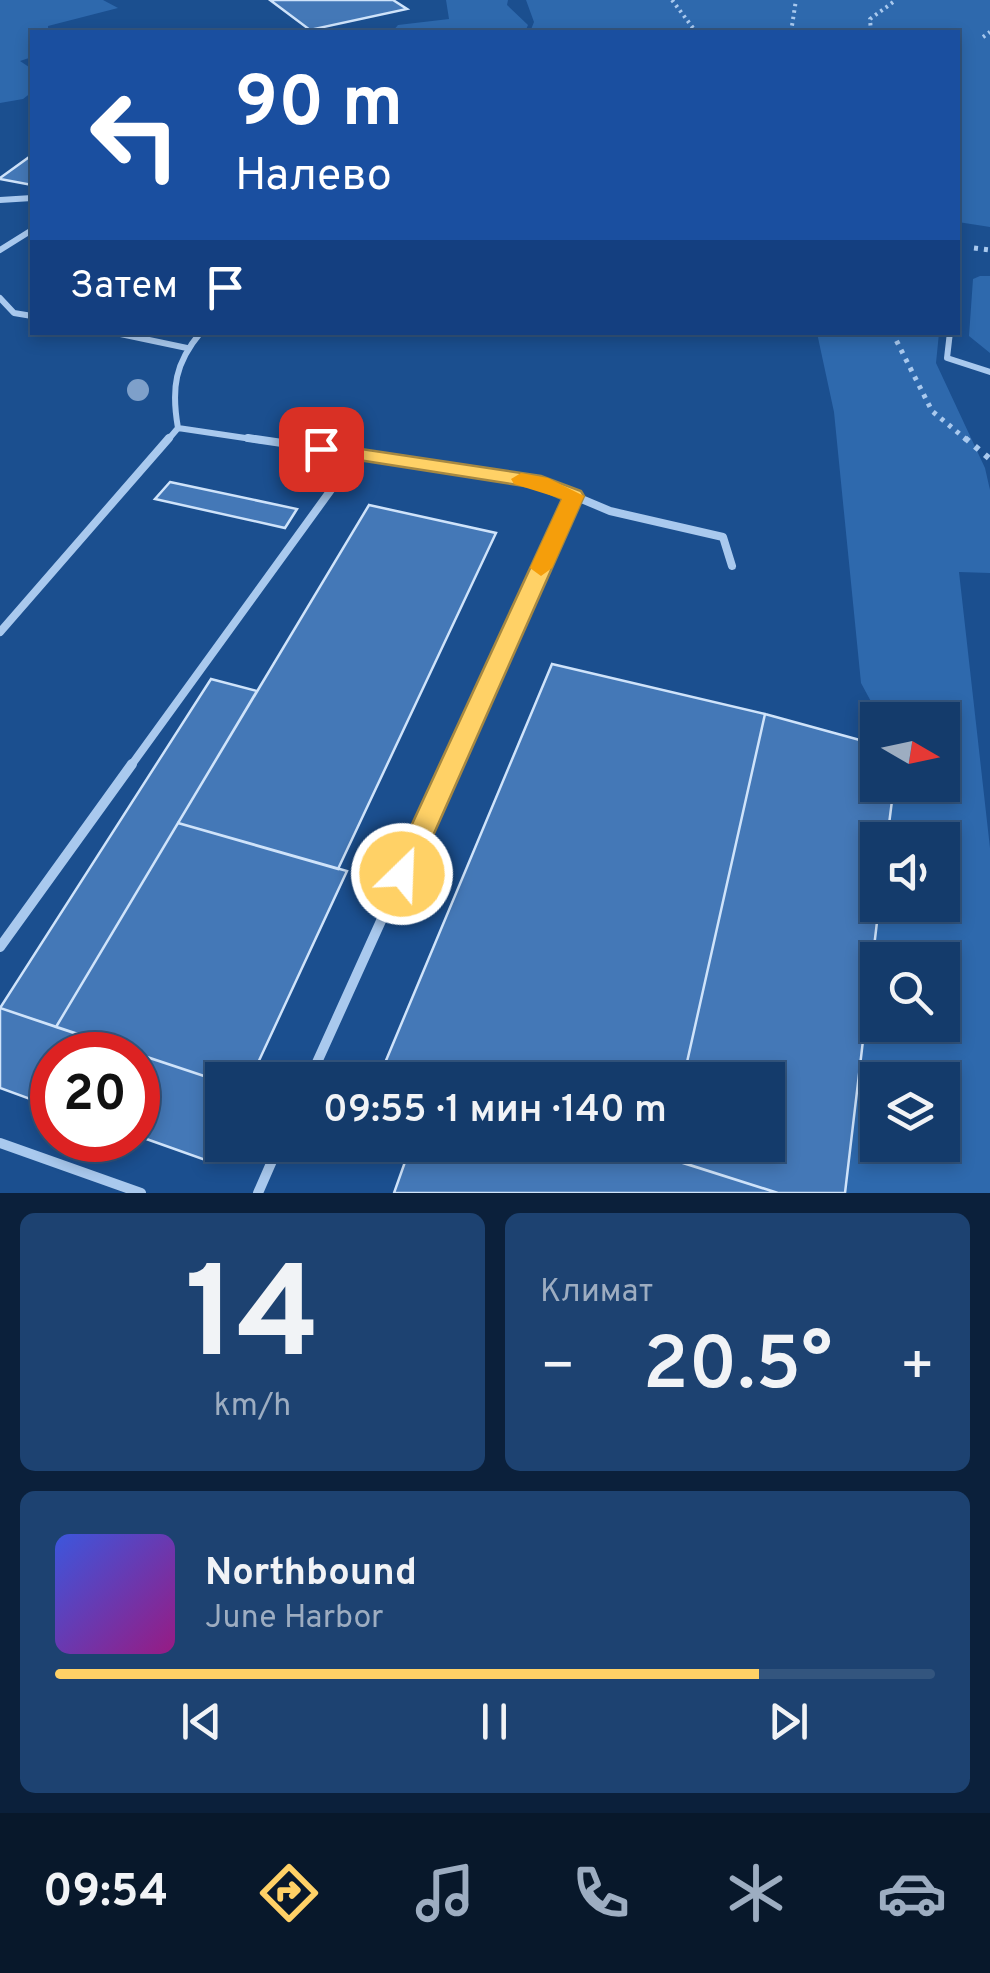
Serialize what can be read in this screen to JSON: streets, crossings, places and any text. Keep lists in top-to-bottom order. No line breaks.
{"north":"right","page":{"turn":["90 m","Налево"],"then":"Затем","limit":"20","trip":"09:55 · 1 мин · 140 m","tile":[["14","km/h"],"Климат"],"heat":["−","20.5°","+"],"song":["Northbound","June Harbor"],"tabs":"09:54"}}
